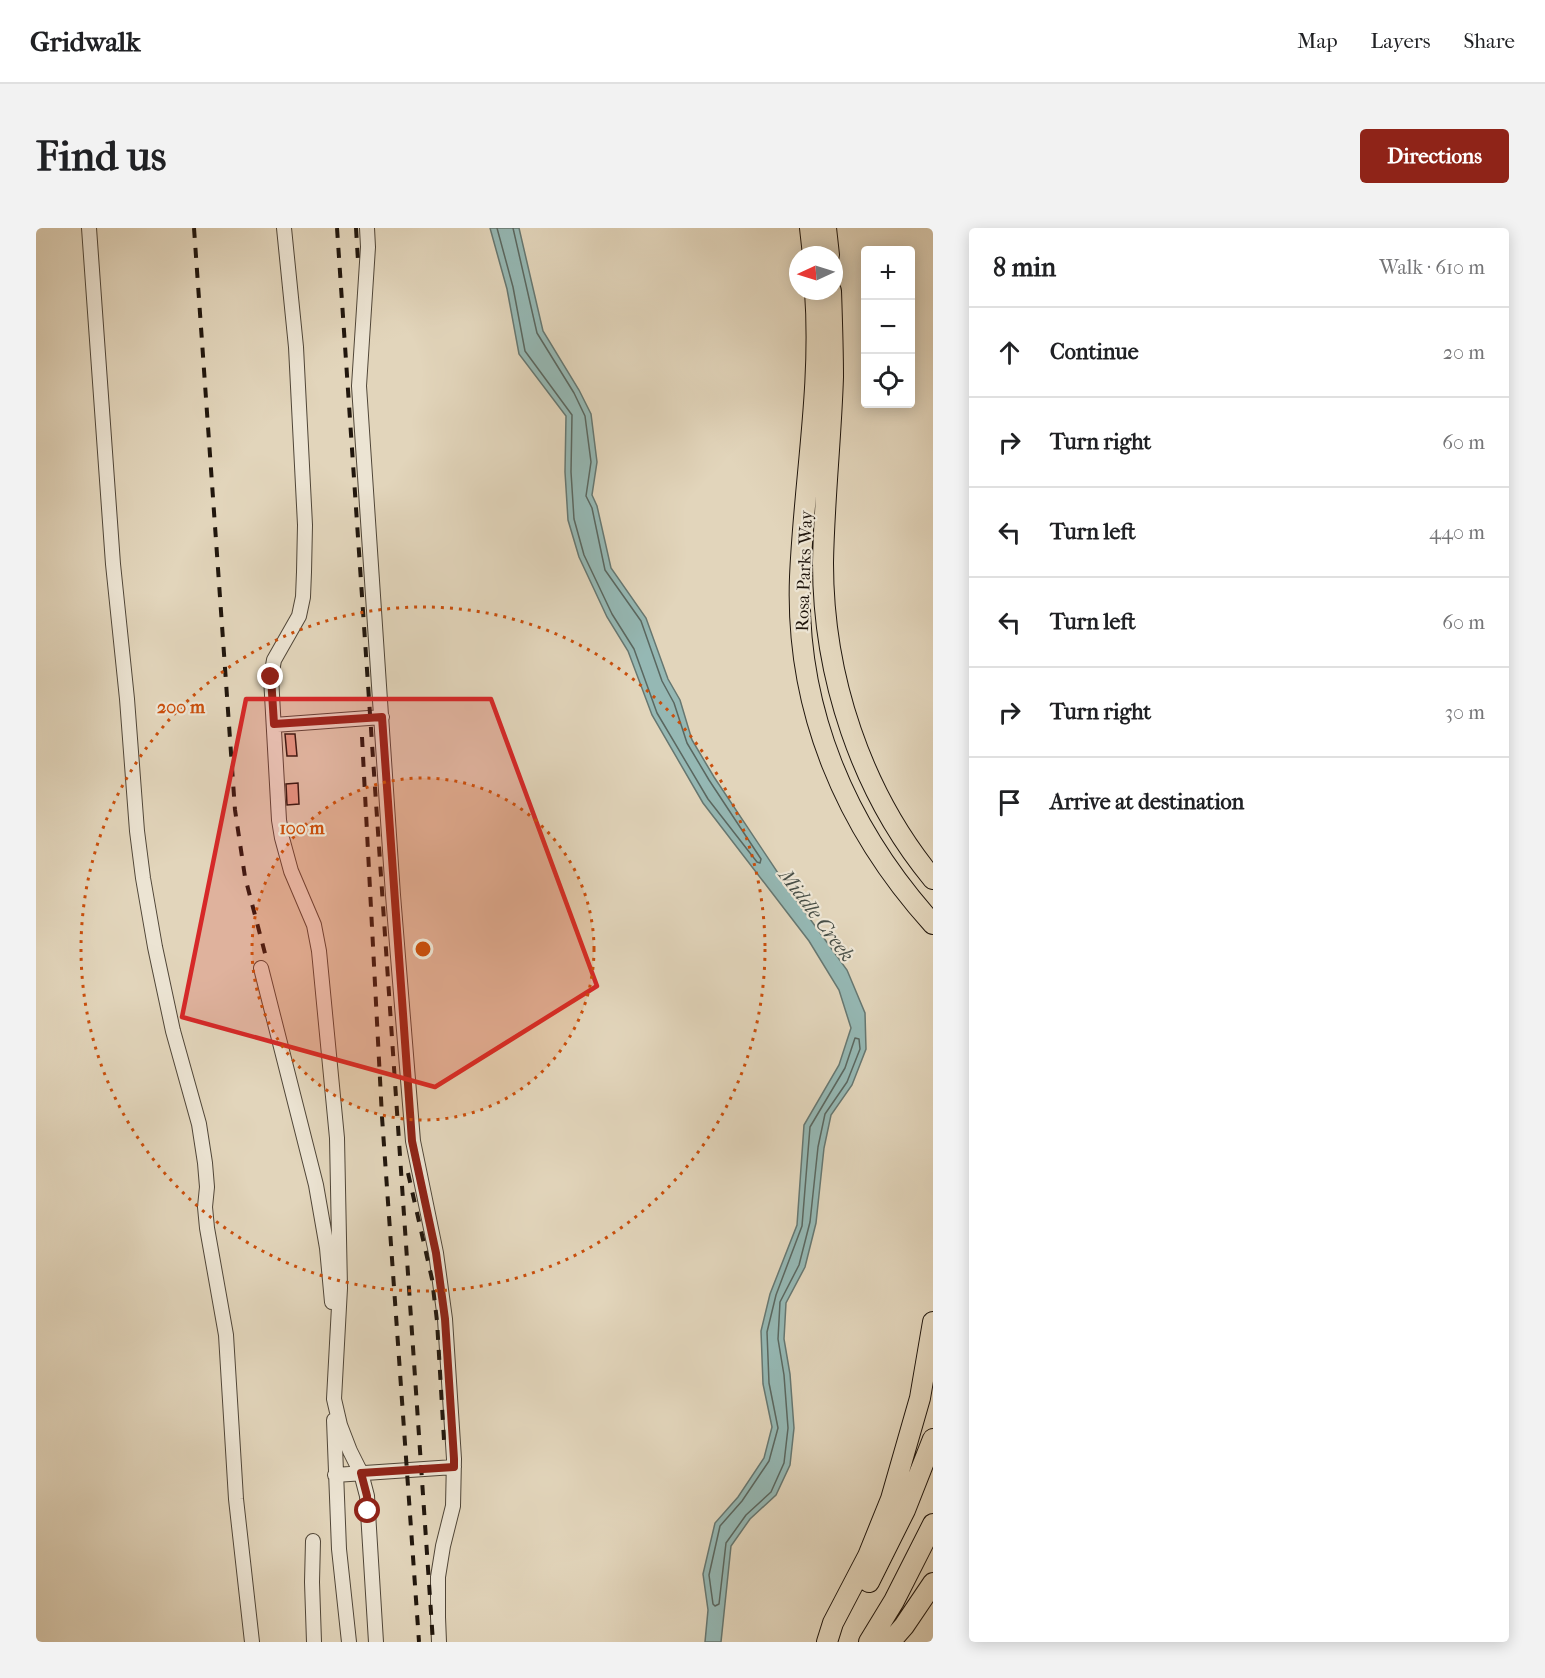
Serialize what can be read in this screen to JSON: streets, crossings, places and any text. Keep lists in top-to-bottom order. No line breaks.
{"streets":{"highway":["Rosa Parks Way"]},"water":["Middle Creek"],"north":"left","page":{"header":"Gridwalk","nav":["Map","Layers","Share"],"buttons":"Directions","title":"Find us","heading":["8 min","Walk · 610 m"],"map_buttons":["+","−"],"list":[["Continue","20 m"],["Turn right","60 m"],["Turn left","440 m"],["Turn left","60 m"],["Turn right","30 m"],"Arrive at destination"]},"rings":["200 m","100 m"]}
